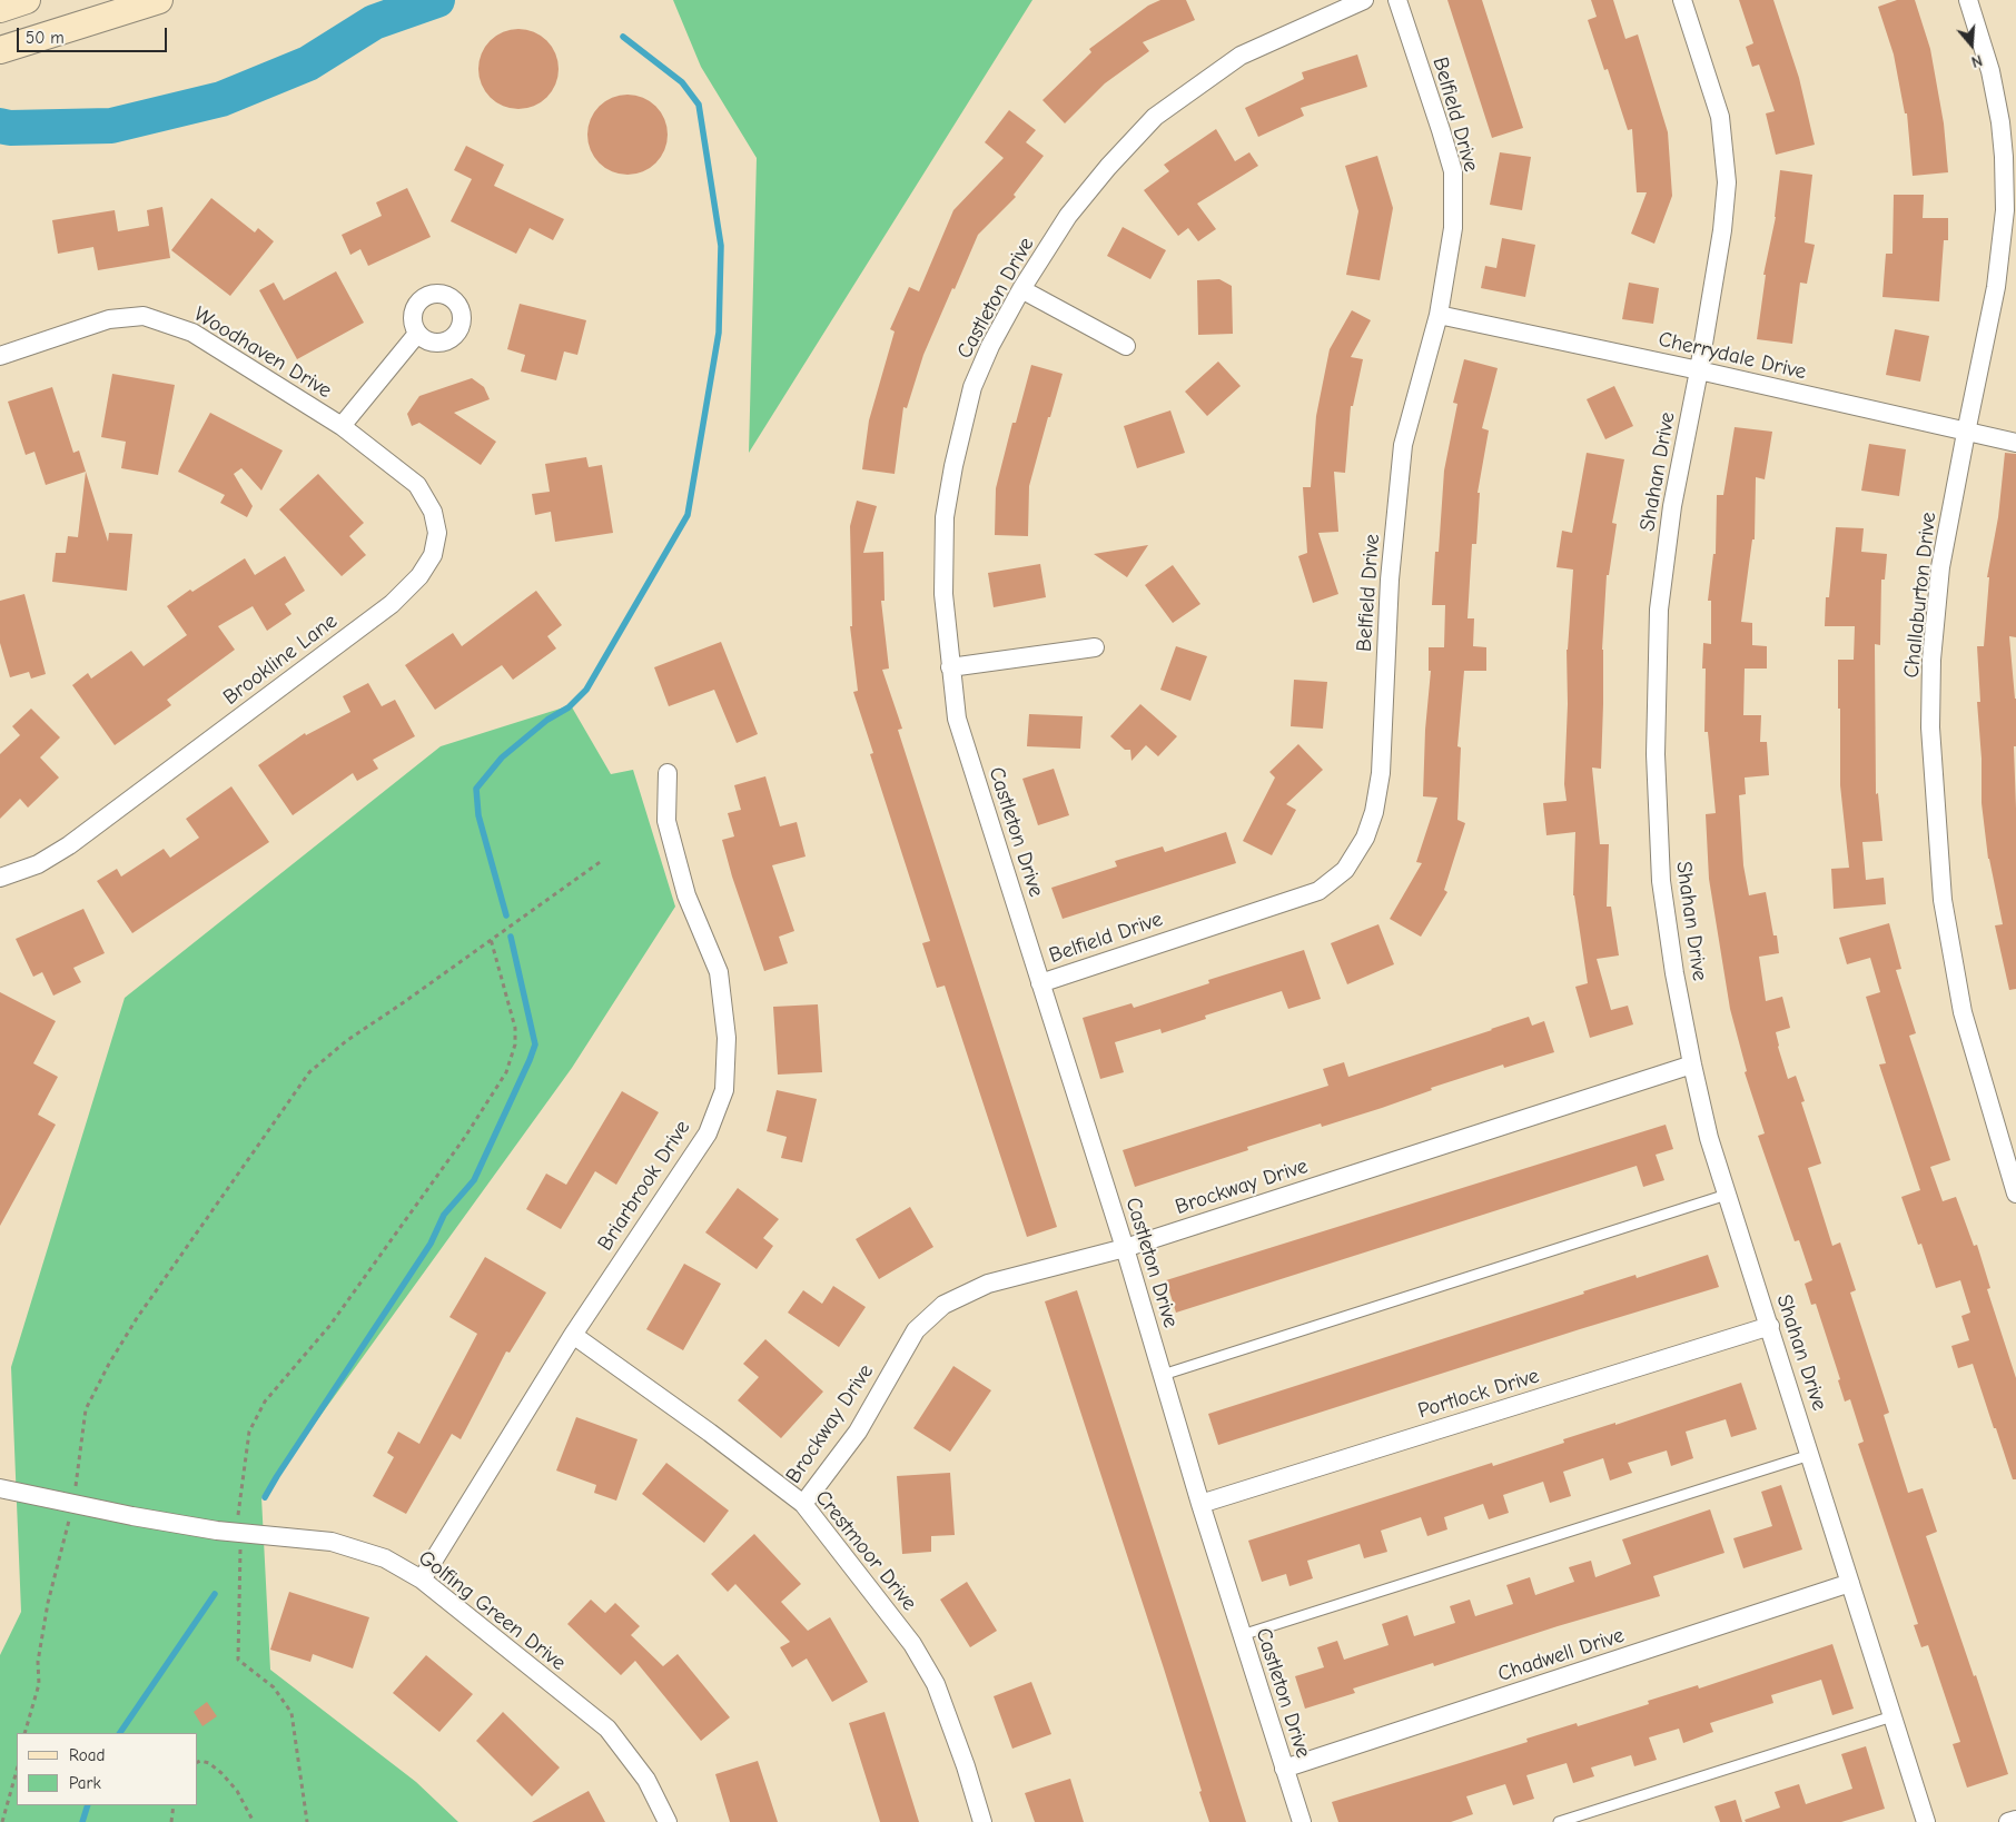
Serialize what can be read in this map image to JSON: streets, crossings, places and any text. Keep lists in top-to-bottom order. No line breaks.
{"streets":{"street":["Belfield Drive","Castleton Drive","Woodhaven Drive","Cherrydale Drive","Shahan Drive","Challaburton Drive","Brookline Lane","Briarbrook Drive","Brockway Drive","Portlock Drive","Crestmoor Drive","Golfing Green Drive","Chadwell Drive"]},"crossings":[["Belfield Drive","Castleton Drive"],["Belfield Drive","Cherrydale Drive"],["Castleton Drive","Brockway Drive"],["Castleton Drive","Portlock Drive"],["Castleton Drive","Chadwell Drive"],["Woodhaven Drive","Brookline Lane"],["Cherrydale Drive","Shahan Drive"],["Cherrydale Drive","Challaburton Drive"],["Shahan Drive","Brockway Drive"],["Shahan Drive","Portlock Drive"],["Shahan Drive","Chadwell Drive"],["Briarbrook Drive","Crestmoor Drive"],["Briarbrook Drive","Golfing Green Drive"],["Brockway Drive","Crestmoor Drive"]],"legend":["Road","Park"],"scale_bar":"50 m","north":"bottom"}
